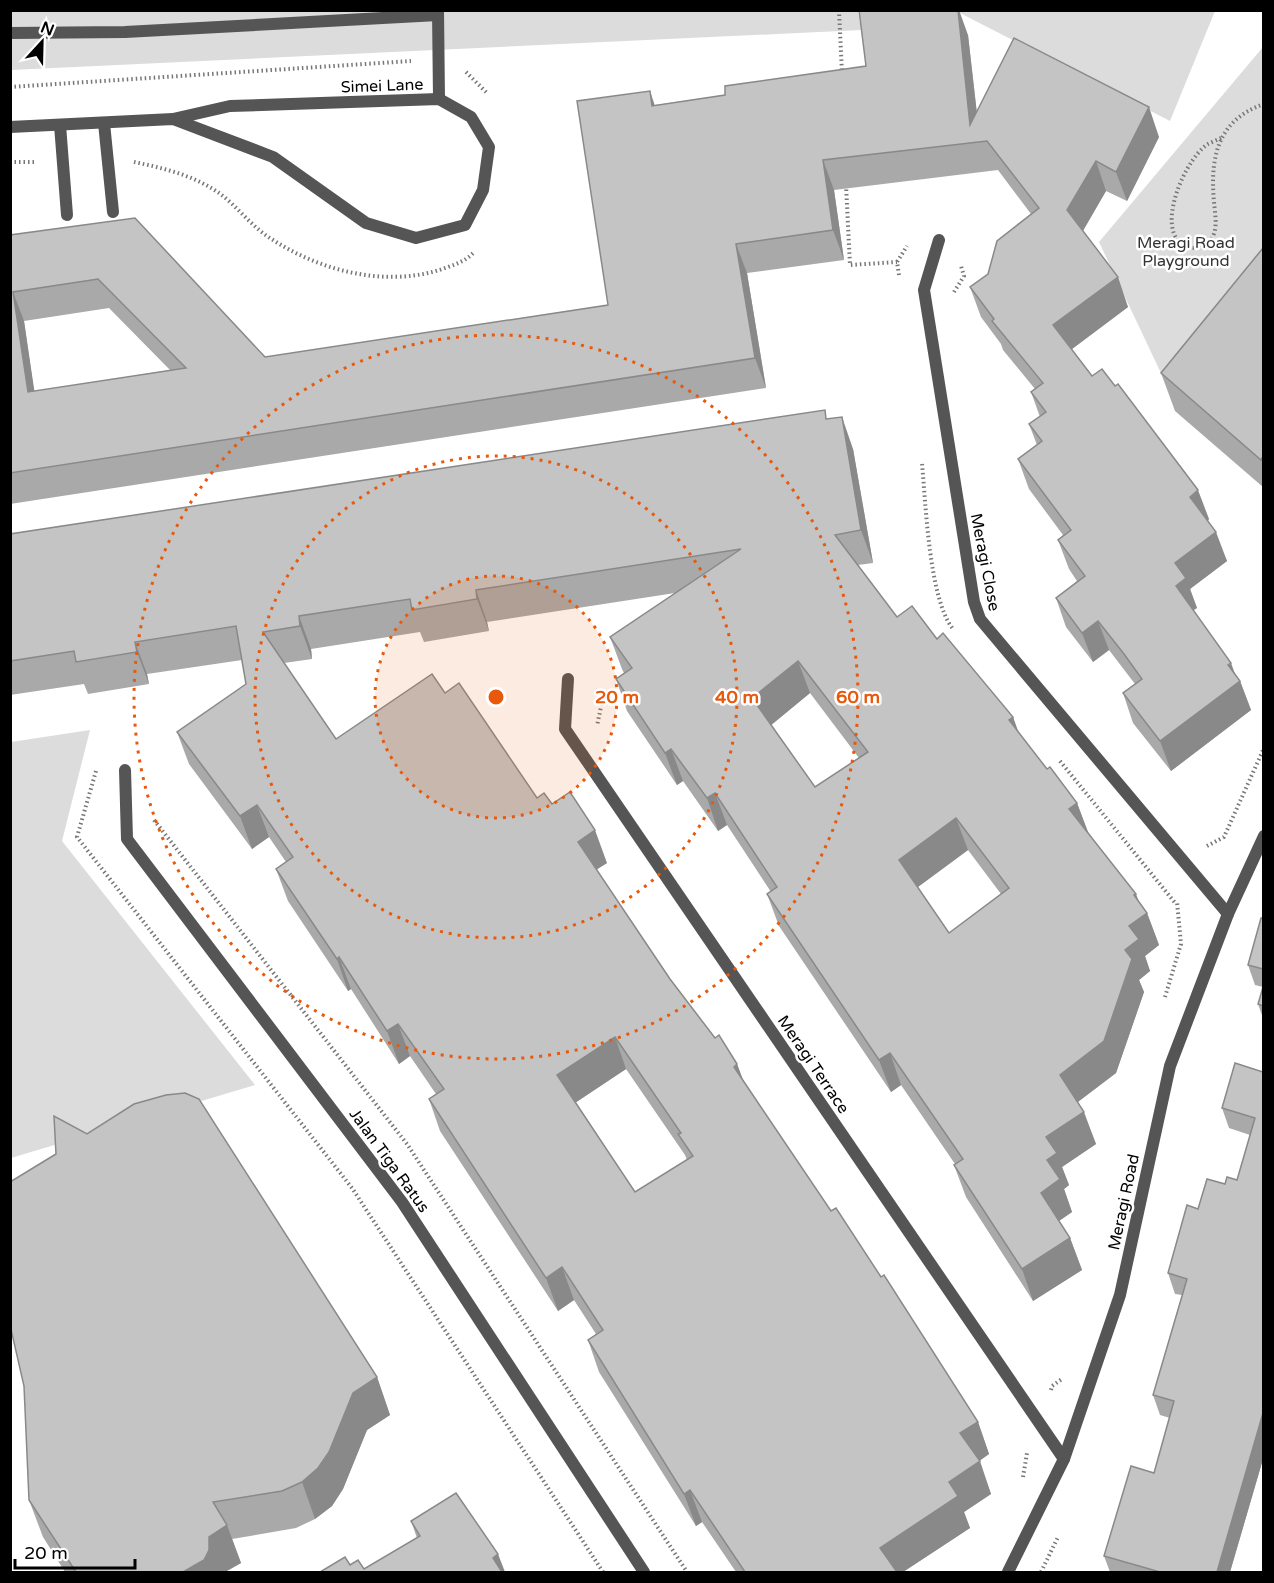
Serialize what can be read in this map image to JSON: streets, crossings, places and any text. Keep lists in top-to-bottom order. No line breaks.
{"streets":{"street":["Simei Lane","Meragi Close","Meragi Terrace","Jalan Tiga Ratus","Meragi Road"]},"crossings":[["Meragi Close","Meragi Road"],["Meragi Terrace","Meragi Road"]],"parks":["Meragi Road Playground"],"scale_bar":"20 m","north":"top","rings":["20 m","40 m","60 m"]}
